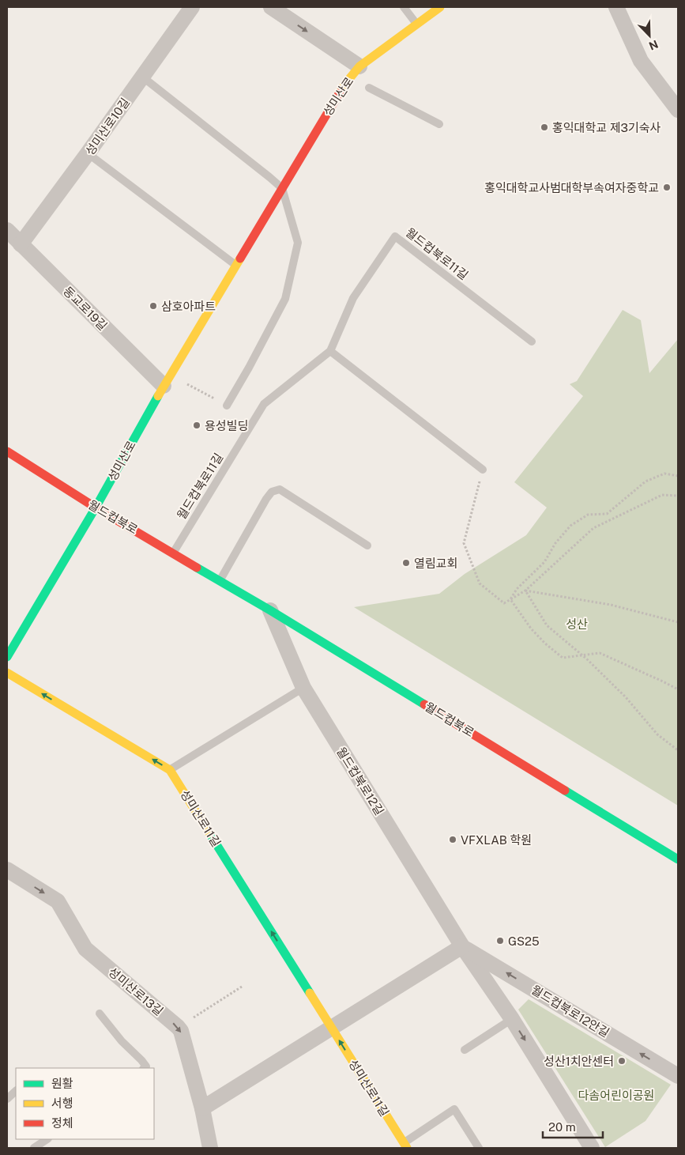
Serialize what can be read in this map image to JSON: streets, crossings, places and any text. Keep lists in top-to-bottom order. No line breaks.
{"streets":{"street":["성미산로","성미산로10길","동교로19길","월드컵북로","월드컵북로12길","성미산로11길","성미산로13길","월드컵북로12안길"],"lane":["월드컵북로11길"]},"crossings":[["성미산로","동교로19길"],["성미산로","월드컵북로"],["성미산로10길","동교로19길"],["월드컵북로11길","월드컵북로"],["월드컵북로","월드컵북로12길"],["월드컵북로12길","월드컵북로12안길"]],"one_way":["성미산로11길","성미산로13길","월드컵북로12안길"],"parks":["성산","다솜어린이공원"],"places":["홍익대학교 제3기숙사","홍익대학교사범대학부속여자중학교","삼호아파트","용성빌딩","열림교회","VFXLAB 학원","GS25","성산1치안센터"],"legend":["원활","서행","정체"],"scale_bar":"20 m","north":"bottom right"}
